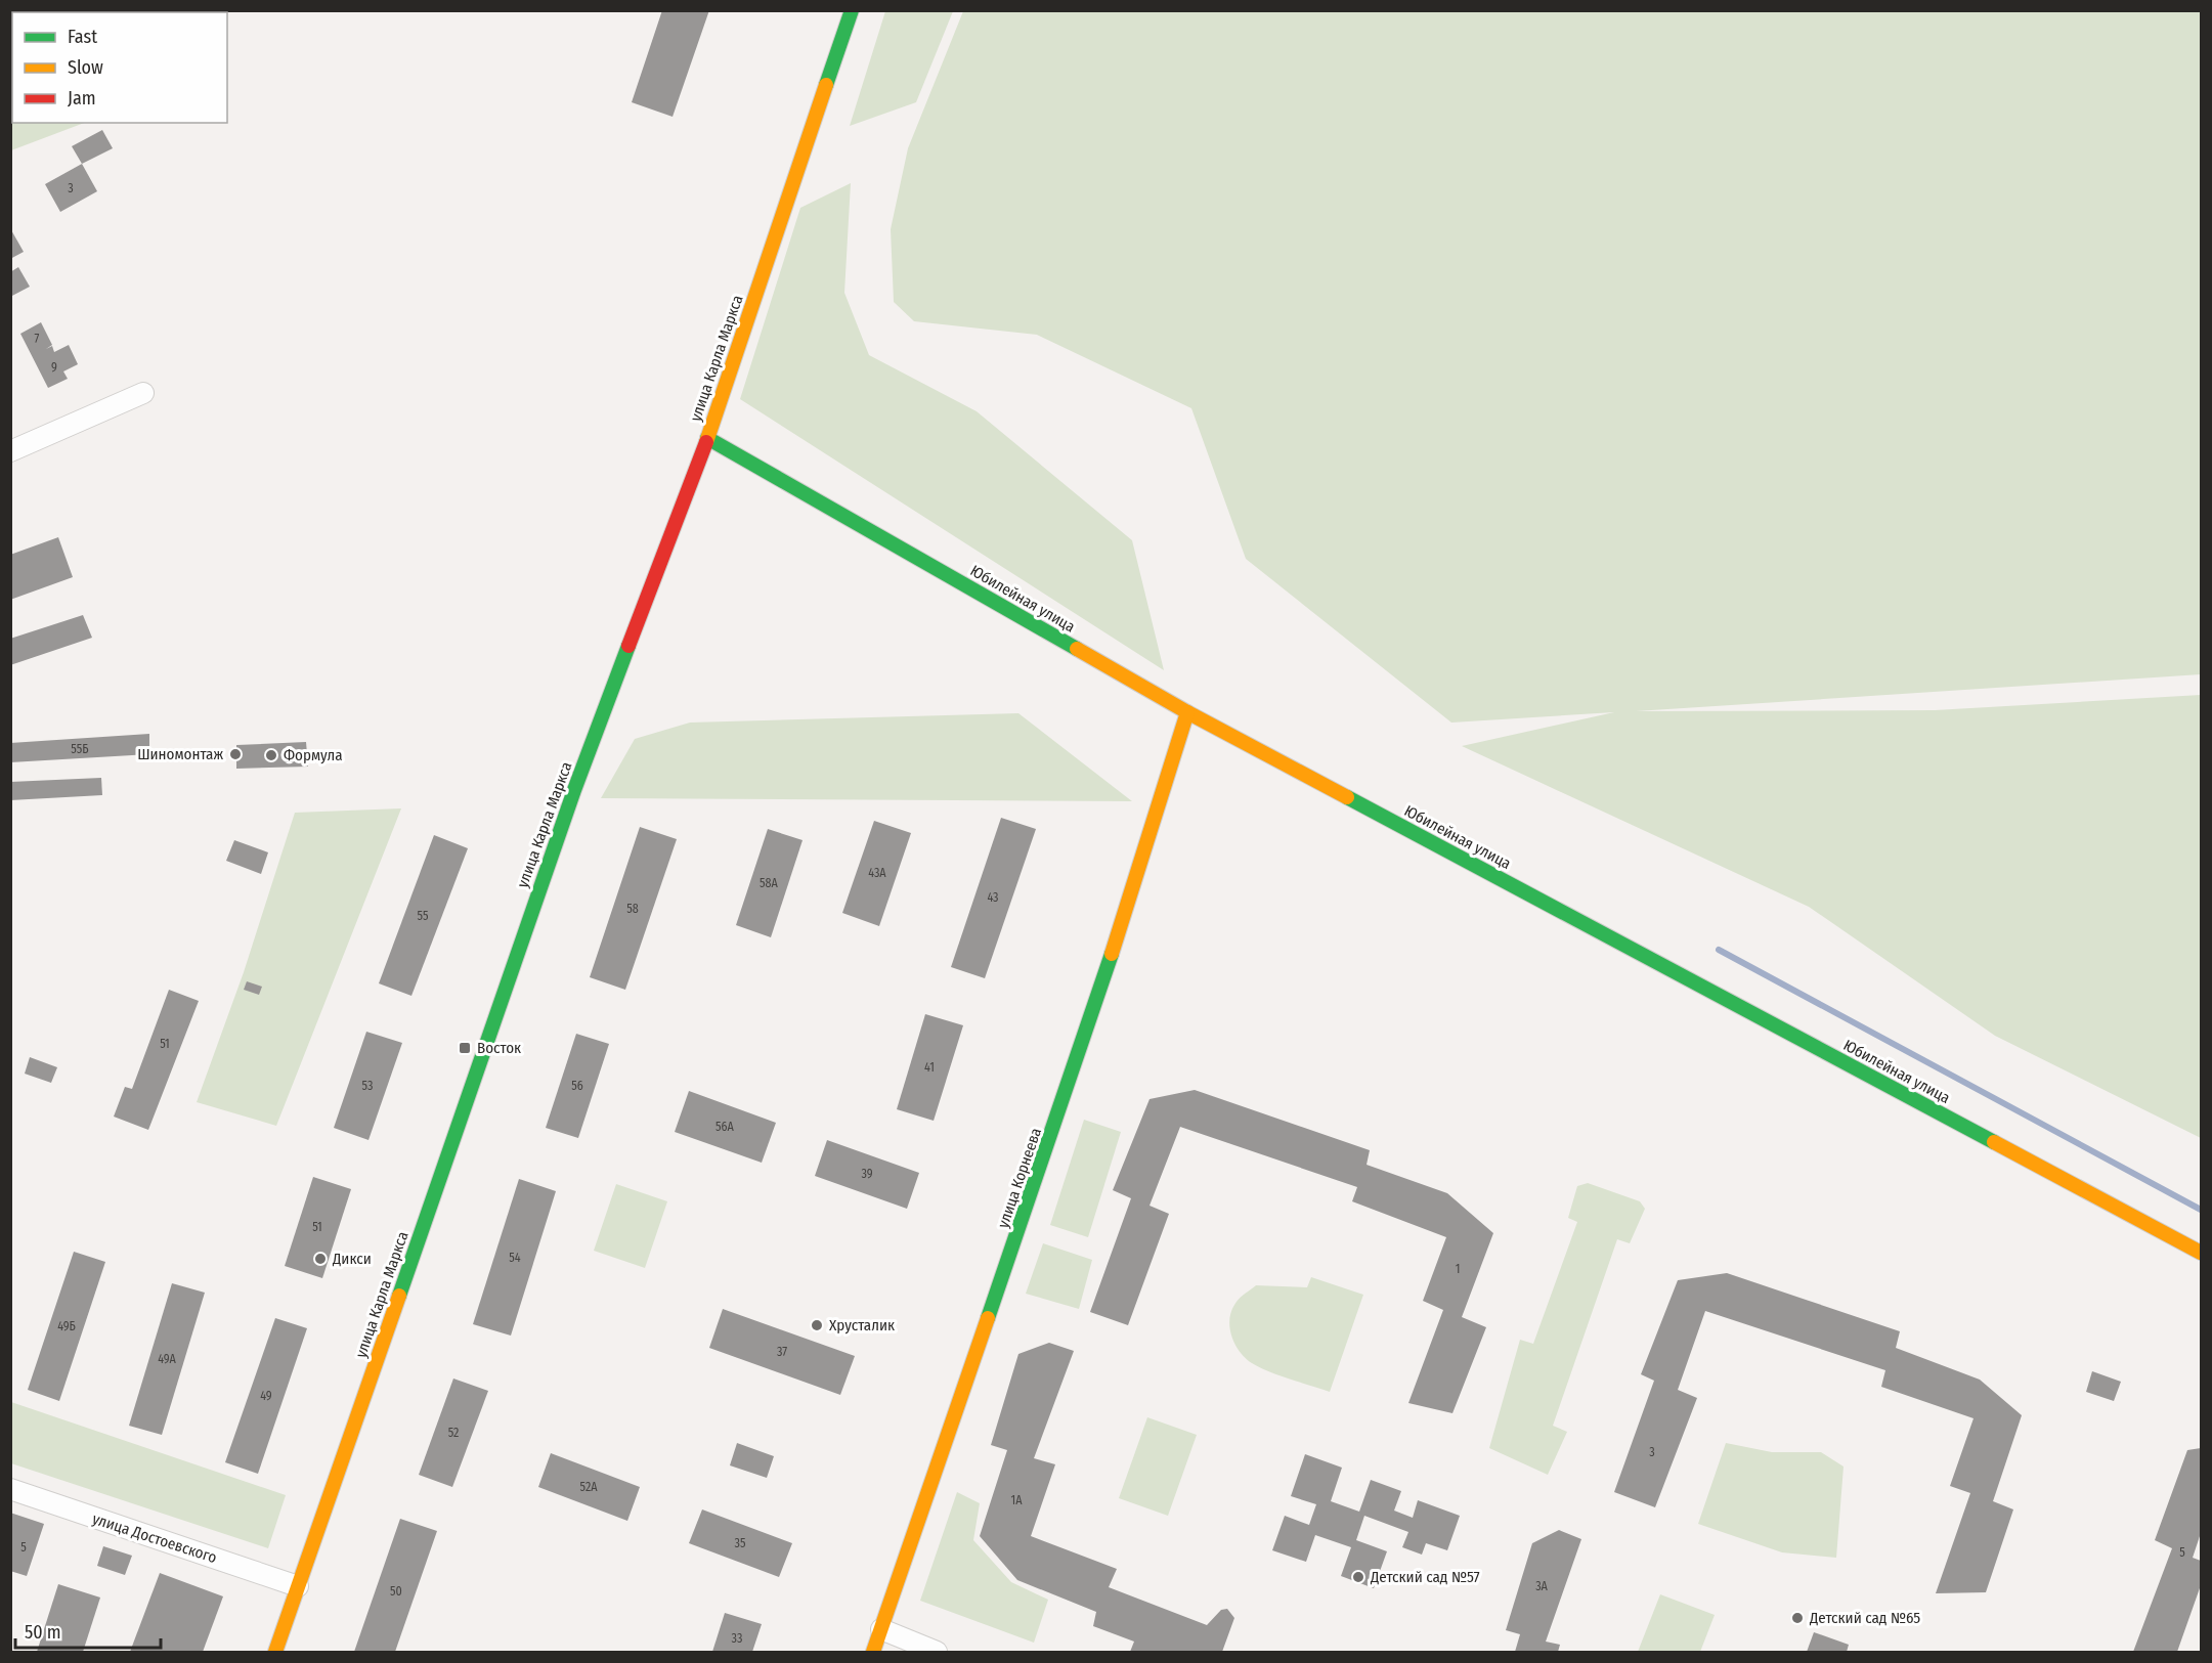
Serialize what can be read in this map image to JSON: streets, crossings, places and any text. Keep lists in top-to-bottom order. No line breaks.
{"streets":{"street":["улица Карла Маркса","Юбилейная улица","улица Корнеева","улица Достоевского"]},"crossings":[["улица Карла Маркса","Юбилейная улица"],["улица Карла Маркса","улица Достоевского"],["Юбилейная улица","улица Корнеева"]],"places":{"other":["Шиномонтаж","Формула","Дикси","Хрусталик","Детский сад №57","Детский сад №65"],"transit":["Восток"]},"house_numbers":["3","7","9","55Б","43А","58А","43","58","55","51","41","53","56","56А","39","51","54","1","49Б","37","49А","49","52","3","52А","1А","35","5","5","3А","50","33"],"legend":["Fast","Slow","Jam"],"scale_bar":"50 m"}
